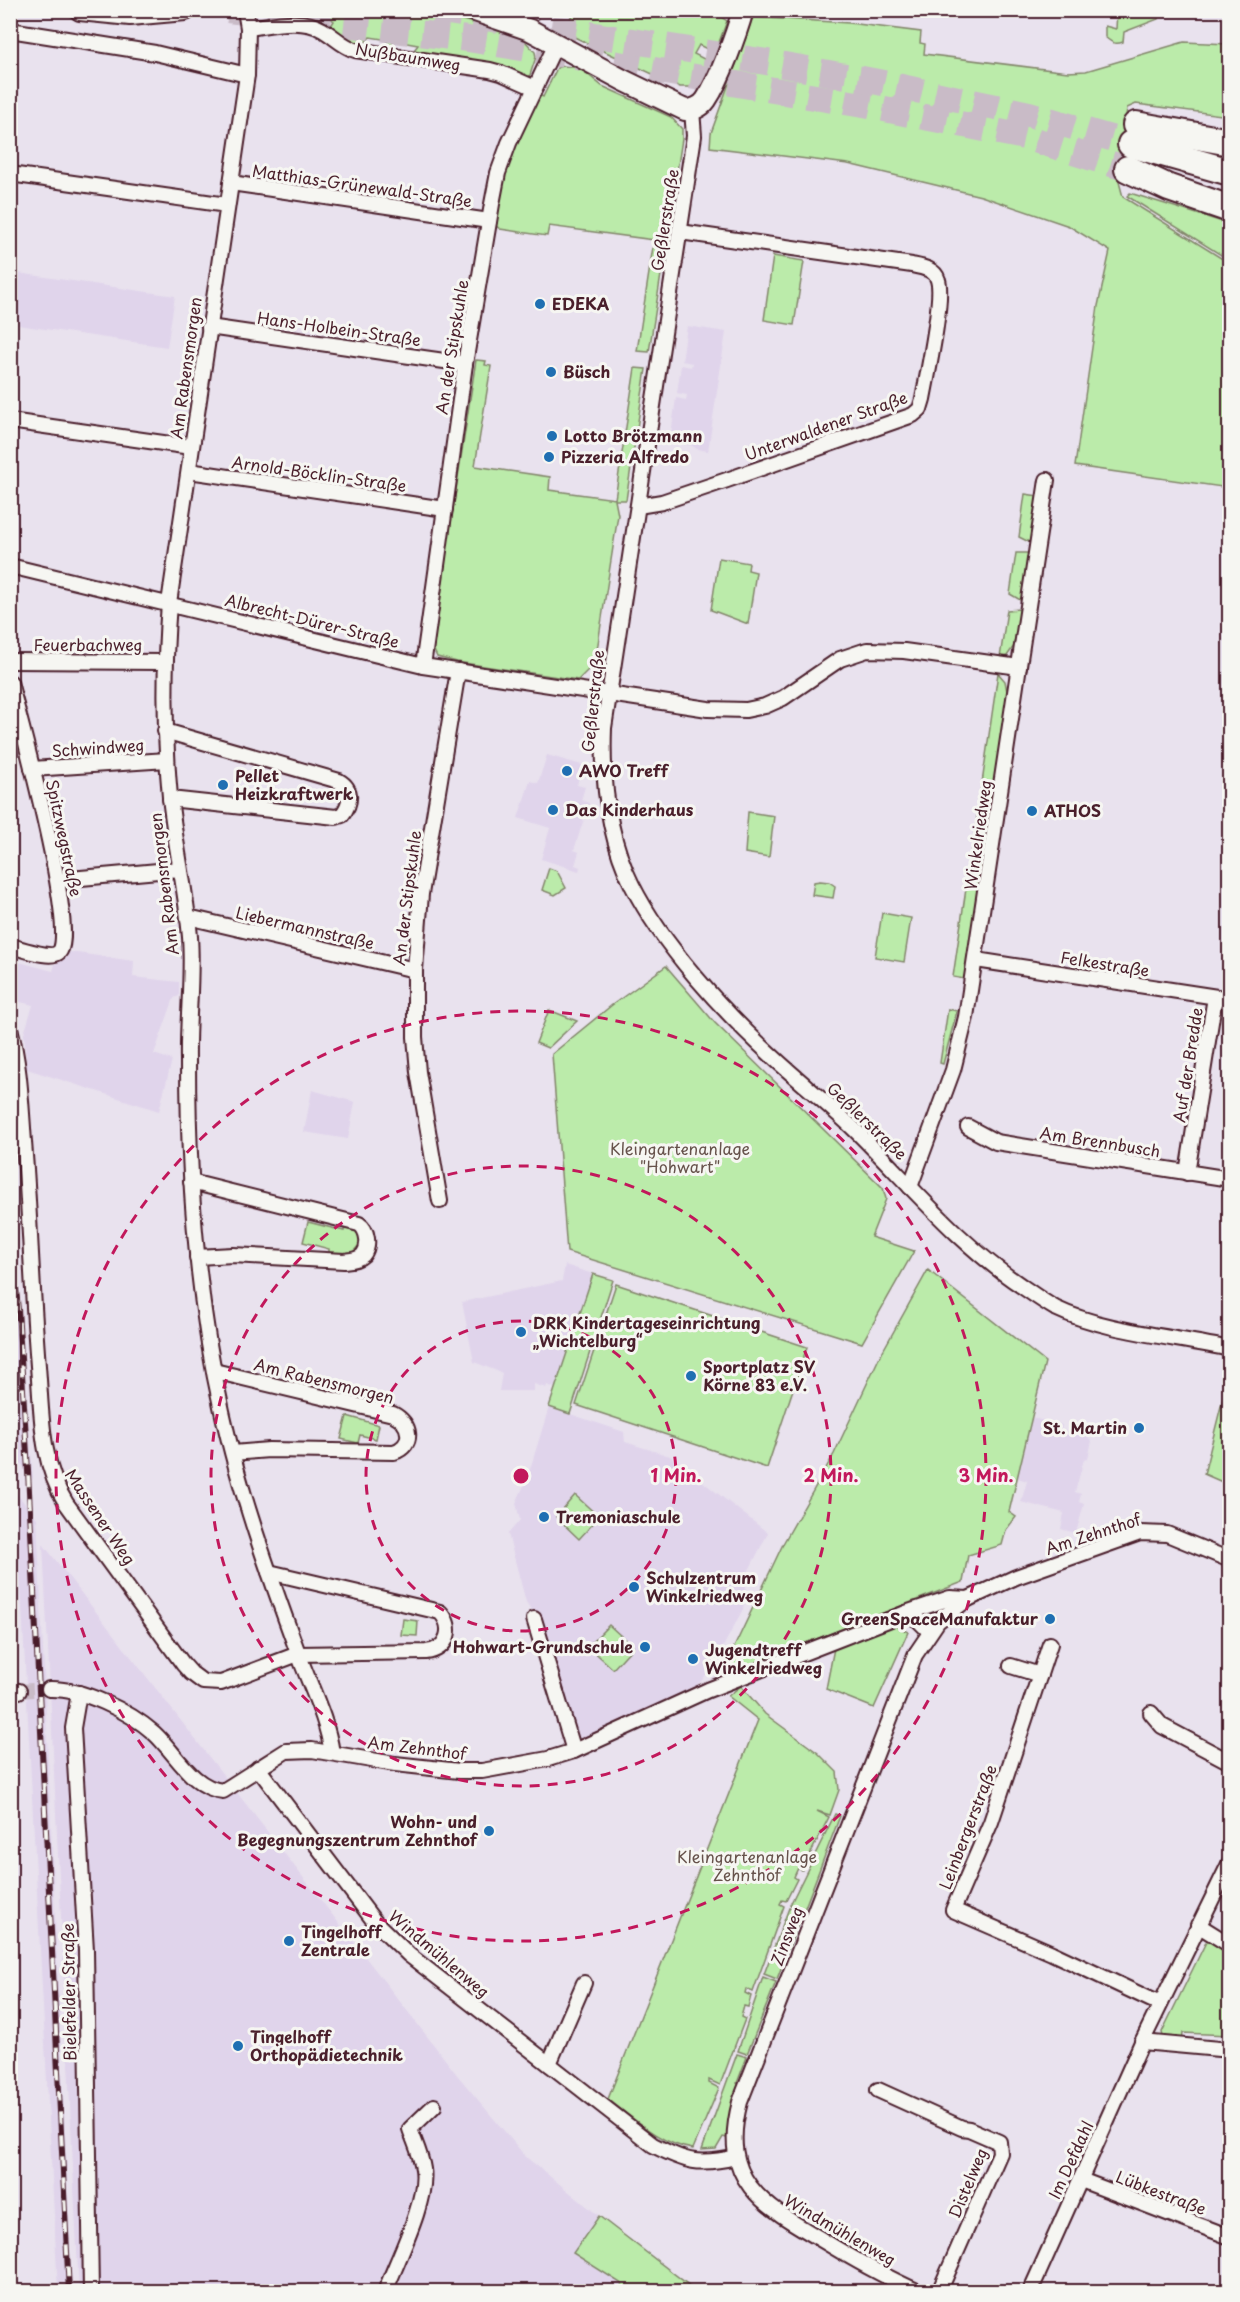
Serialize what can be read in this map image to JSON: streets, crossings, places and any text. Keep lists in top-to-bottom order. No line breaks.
{"streets":{"street":["Nußbaumweg","Matthias-Grünewald-Straße","Geßlerstraße","Hans-Holbein-Straße","An der Stipskuhle","Am Rabensmorgen","Unterwaldener Straße","Arnold-Böcklin-Straße","Albrecht-Dürer-Straße","Feuerbachweg","Schwindweg","Winkelriedweg","Spitzwegstraße","Liebermannstraße","Felkestraße","Auf der Bredde","Am Brennbusch","Massener Weg","Am Zehnthof","Leinbergerstraße","Zinsweg","Windmühlenweg","Bielefelder Straße","Im Defdahl","Distelweg","Lübkestraße"]},"crossings":[["Nußbaumweg","An der Stipskuhle"],["Nußbaumweg","Am Rabensmorgen"],["Matthias-Grünewald-Straße","An der Stipskuhle"],["Matthias-Grünewald-Straße","Am Rabensmorgen"],["Geßlerstraße","Unterwaldener Straße"],["Geßlerstraße","Albrecht-Dürer-Straße"],["Geßlerstraße","Winkelriedweg"],["Hans-Holbein-Straße","An der Stipskuhle"],["Hans-Holbein-Straße","Am Rabensmorgen"],["An der Stipskuhle","Arnold-Böcklin-Straße"],["An der Stipskuhle","Albrecht-Dürer-Straße"],["An der Stipskuhle","Liebermannstraße"],["Am Rabensmorgen","Arnold-Böcklin-Straße"],["Am Rabensmorgen","Albrecht-Dürer-Straße"],["Am Rabensmorgen","Feuerbachweg"],["Am Rabensmorgen","Schwindweg"],["Am Rabensmorgen","Liebermannstraße"],["Am Rabensmorgen","Massener Weg"],["Am Rabensmorgen","Am Zehnthof"],["Albrecht-Dürer-Straße","Winkelriedweg"],["Schwindweg","Spitzwegstraße"],["Winkelriedweg","Felkestraße"],["Felkestraße","Auf der Bredde"],["Auf der Bredde","Am Brennbusch"],["Am Zehnthof","Zinsweg"],["Am Zehnthof","Windmühlenweg"],["Am Zehnthof","Bielefelder Straße"],["Leinbergerstraße","Im Defdahl"],["Zinsweg","Windmühlenweg"],["Im Defdahl","Lübkestraße"]],"parks":["Kleingartenanlage \"Hohwart\"","Kleingartenanlage Zehnthof"],"places":["EDEKA","Büsch","Lotto Brötzmann","Pizzeria Alfredo","AWO Treff","Pellet Heizkraftwerk","Das Kinderhaus","ATHOS","DRK Kindertageseinrichtung „Wichtelburg“","Sportplatz SV Körne 83 e.V.","St. Martin","Tremoniaschule","Schulzentrum Winkelriedweg","GreenSpaceManufaktur","Hohwart-Grundschule","Jugendtreff Winkelriedweg","Wohn- und Begegnungszentrum Zehnthof","Tingelhoff Zentrale","Tingelhoff Orthopädietechnik"],"rings":["1 Min.","2 Min.","3 Min."]}
